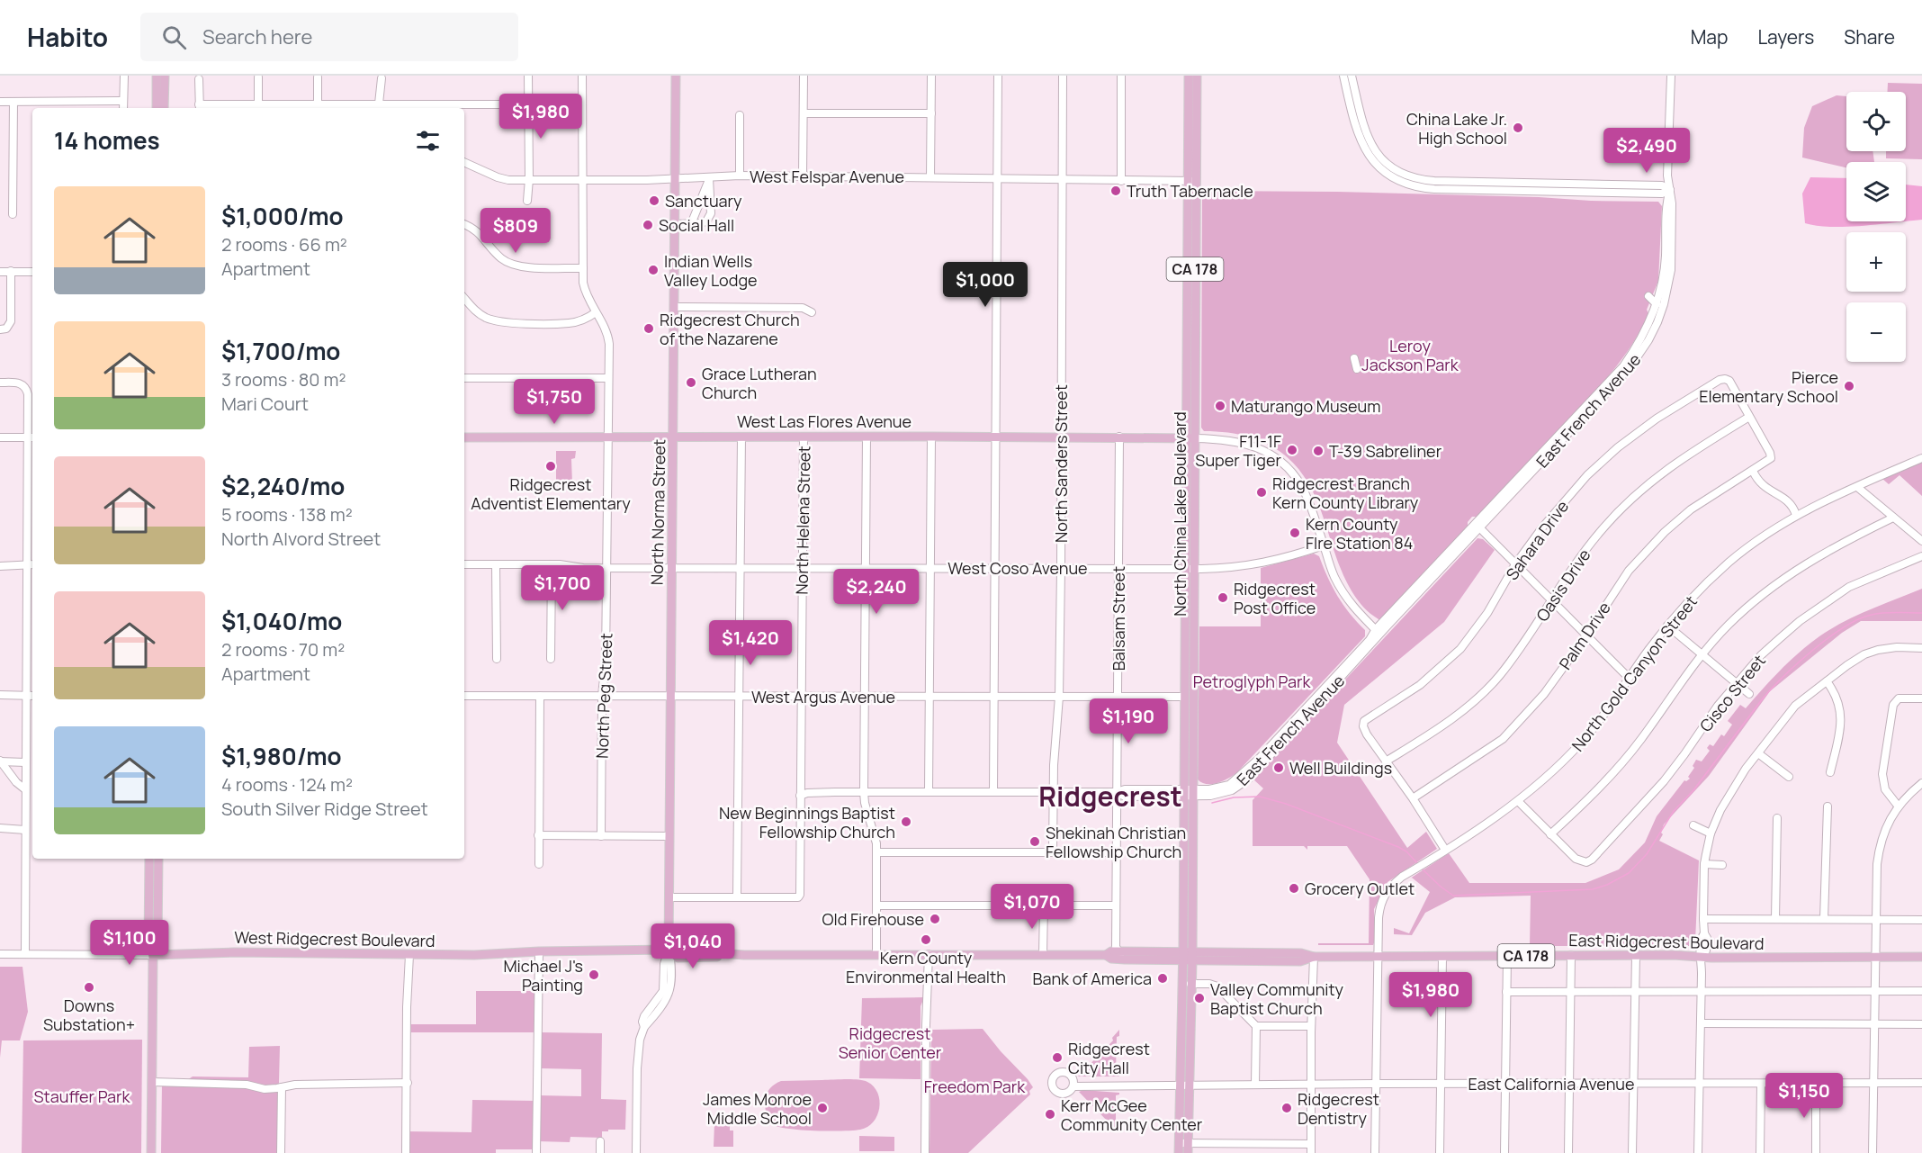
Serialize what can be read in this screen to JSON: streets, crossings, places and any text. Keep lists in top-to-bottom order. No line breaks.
{"streets":{"main road":["CA 178","West Las Flores Avenue","North Norma Street","North China Lake Boulevard","West Ridgecrest Boulevard","East Ridgecrest Boulevard"],"street":["West Felspar Avenue","East French Avenue","North Sanders Street","North Helena Street","Sahara Drive","West Coso Avenue","Oasis Drive","Balsam Street","Palm Drive","North Gold Canyon Street","Cisco Street","North Peg Street","West Argus Avenue","East California Avenue"]},"crossings":[["West Felspar Avenue","North Sanders Street"],["West Felspar Avenue","North Norma Street"],["West Felspar Avenue","North China Lake Boulevard"],["West Felspar Avenue","North Peg Street"],["East French Avenue","North Sanders Street"],["East French Avenue","North China Lake Boulevard"],["East French Avenue","North Helena Street"],["East French Avenue","Balsam Street"],["West Las Flores Avenue","North Sanders Street"],["West Las Flores Avenue","North Norma Street"],["West Las Flores Avenue","North China Lake Boulevard"],["West Las Flores Avenue","North Helena Street"],["West Las Flores Avenue","Balsam Street"],["West Las Flores Avenue","North Peg Street"],["North Sanders Street","West Coso Avenue"],["North Sanders Street","West Argus Avenue"],["North Norma Street","West Coso Avenue"],["North Norma Street","West Argus Avenue"],["North Norma Street","West Ridgecrest Boulevard"],["North China Lake Boulevard","West Coso Avenue"],["North China Lake Boulevard","West Argus Avenue"],["North China Lake Boulevard","West Ridgecrest Boulevard"],["North China Lake Boulevard","East Ridgecrest Boulevard"],["North Helena Street","West Coso Avenue"],["North Helena Street","West Argus Avenue"],["Sahara Drive","Oasis Drive"],["Sahara Drive","Palm Drive"],["West Coso Avenue","Balsam Street"],["West Coso Avenue","North Peg Street"],["Oasis Drive","Palm Drive"],["Balsam Street","West Argus Avenue"],["Balsam Street","West Ridgecrest Boulevard"],["North Gold Canyon Street","East Ridgecrest Boulevard"],["North Gold Canyon Street","East California Avenue"],["North Peg Street","West Argus Avenue"],["West Ridgecrest Boulevard","East Ridgecrest Boulevard"]],"districts":["Ridgecrest"],"parks":["Leroy Jackson Park","Petroglyph Park","Ridgecrest Senior Center","Freedom Park","Stauffer Park"],"places":["China Lake Jr. High School","Truth Tabernacle","Sanctuary","Social Hall","Indian Wells Valley Lodge","Ridgecrest Church of the Nazarene","Grace Lutheran Church","Pierce Elementary School","Maturango Museum","F11-1F Super Tiger","T-39 Sabreliner","Ridgecrest Adventist Elementary","Ridgecrest Branch Kern County Library","Kern County FIre Station 84","Ridgecrest Post Office","Well Buildings","New Beginnings Baptist Fellowship Church","Shekinah Christian Fellowship Church","Grocery Outlet","Old Firehouse","Kern County Environmental Health","Michael J's Painting","Bank of America","Downs Substation+","Valley Community Baptist Church","Ridgecrest City Hall","James Monroe Middle School","Ridgecrest Dentistry","Kerr McGee Community Center"],"page":{"header":"Habito","search":"Search here","nav":["Map","Layers","Share"],"map_buttons":["+","−"],"price":["$1,980","$2,490","$809","$1,000","$1,750","$1,700","$2,240","$1,420","$1,190","$1,070","$1,100","$1,040","$1,980","$1,150"],"heading":"14 homes","list":[{"name":"$1,000/mo","note":"2 rooms · 66 m² · Apartment"},{"name":"$1,700/mo","note":"3 rooms · 80 m² · Mari Court"},{"name":"$2,240/mo","note":"5 rooms · 138 m² · North Alvord Street"},{"name":"$1,040/mo","note":"2 rooms · 70 m² · Apartment"},{"name":"$1,980/mo","note":"4 rooms · 124 m² · South Silver Ridge Street"}]}}
